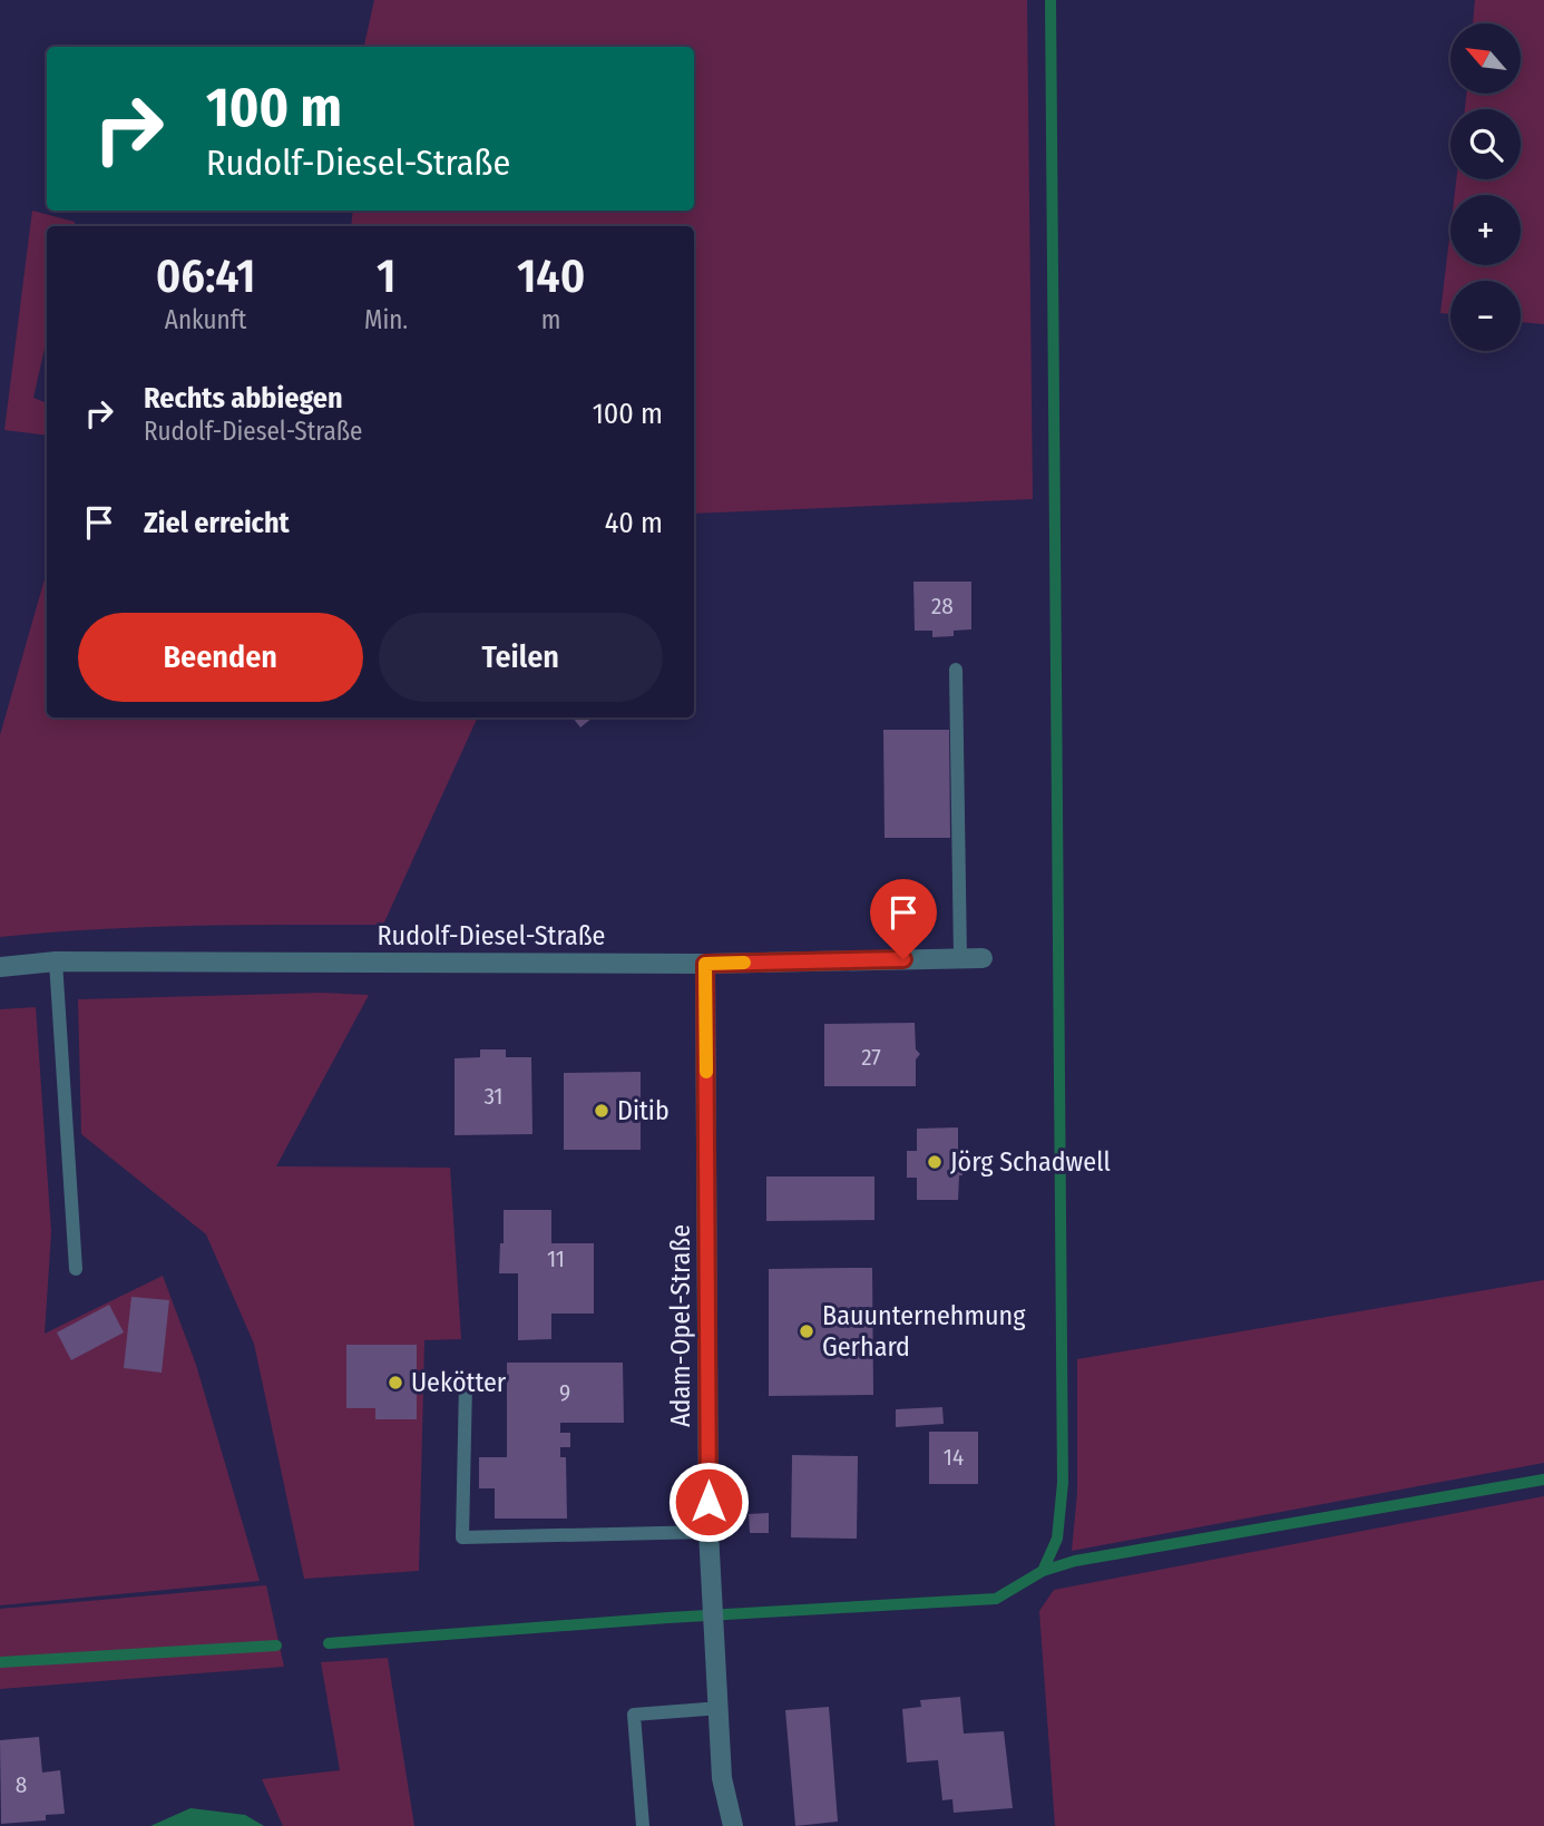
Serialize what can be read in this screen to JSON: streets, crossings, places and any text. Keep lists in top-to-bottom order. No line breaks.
{"streets":{"street":["Rudolf-Diesel-Straße","Adam-Opel-Straße"]},"crossings":[["Rudolf-Diesel-Straße","Adam-Opel-Straße"]],"places":["Ditib","Jörg Schadwell","Bauunternehmung Gerhard","Uekötter"],"house_numbers":["28","27","31","11","9","14","8"],"north":"top left","page":{"map_buttons":["+","−"],"turn":["100 m","Rudolf-Diesel-Straße"],"eta":["06:41","Ankunft","1","Min.","140","m"],"list":[{"name":"Rechts abbiegen","note":"Rudolf-Diesel-Straße","value":"100 m"},{"name":"Ziel erreicht","value":"40 m"}],"buttons":["Beenden","Teilen"]}}
